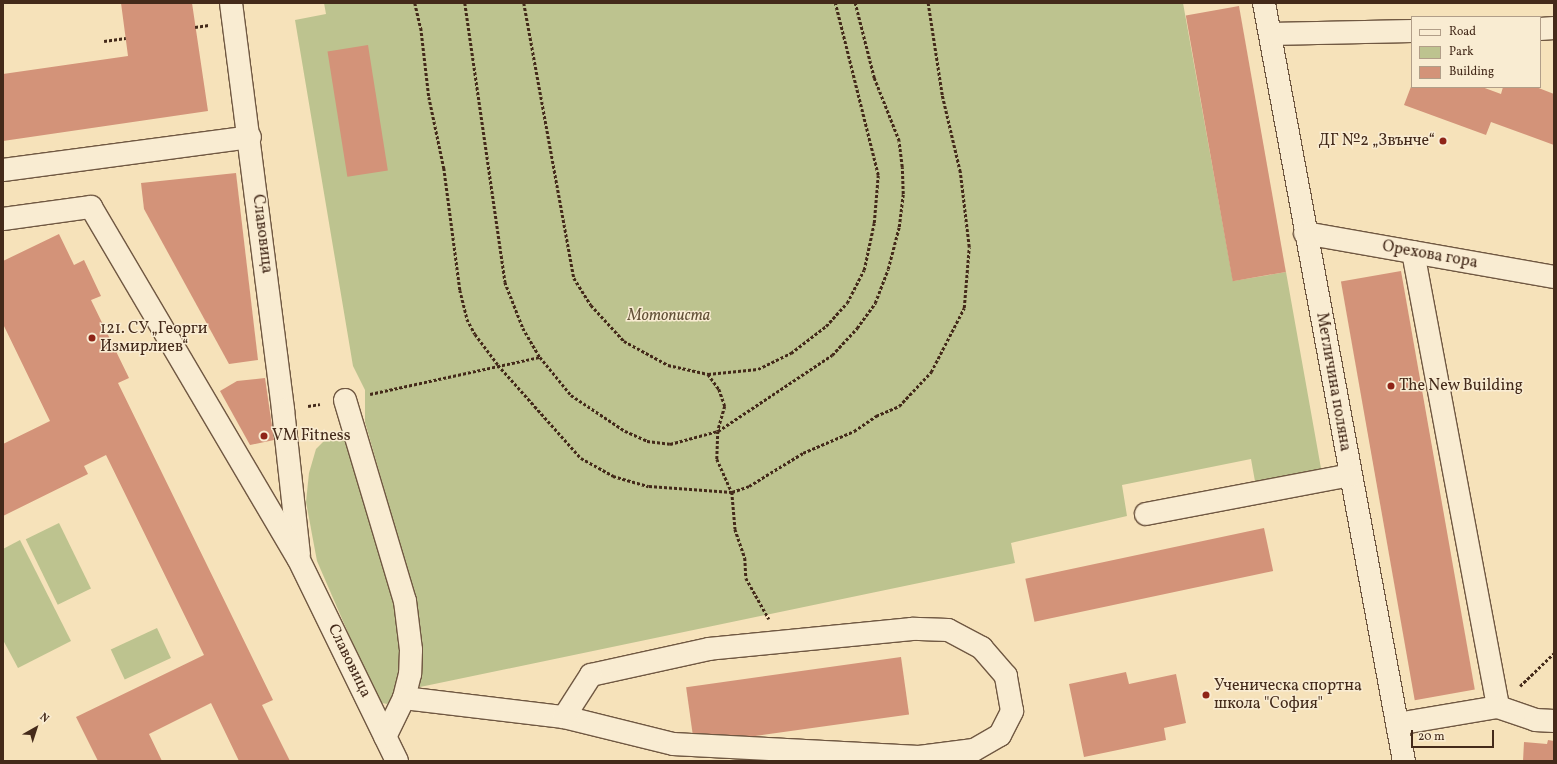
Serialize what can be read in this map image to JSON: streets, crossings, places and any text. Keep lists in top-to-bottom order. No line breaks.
{"streets":{"street":["Славовица","Орехова гора","Метличина поляна"]},"crossings":[["Орехова гора","Метличина поляна"]],"parks":["Мотописта"],"places":["ДГ №2 „Звънче“","121. СУ „Георги Измирлиев“","The New Building","VM Fitness","Ученическа спортна школа \"София\""],"legend":["Road","Park","Building"],"scale_bar":"20 m","north":"top right"}
